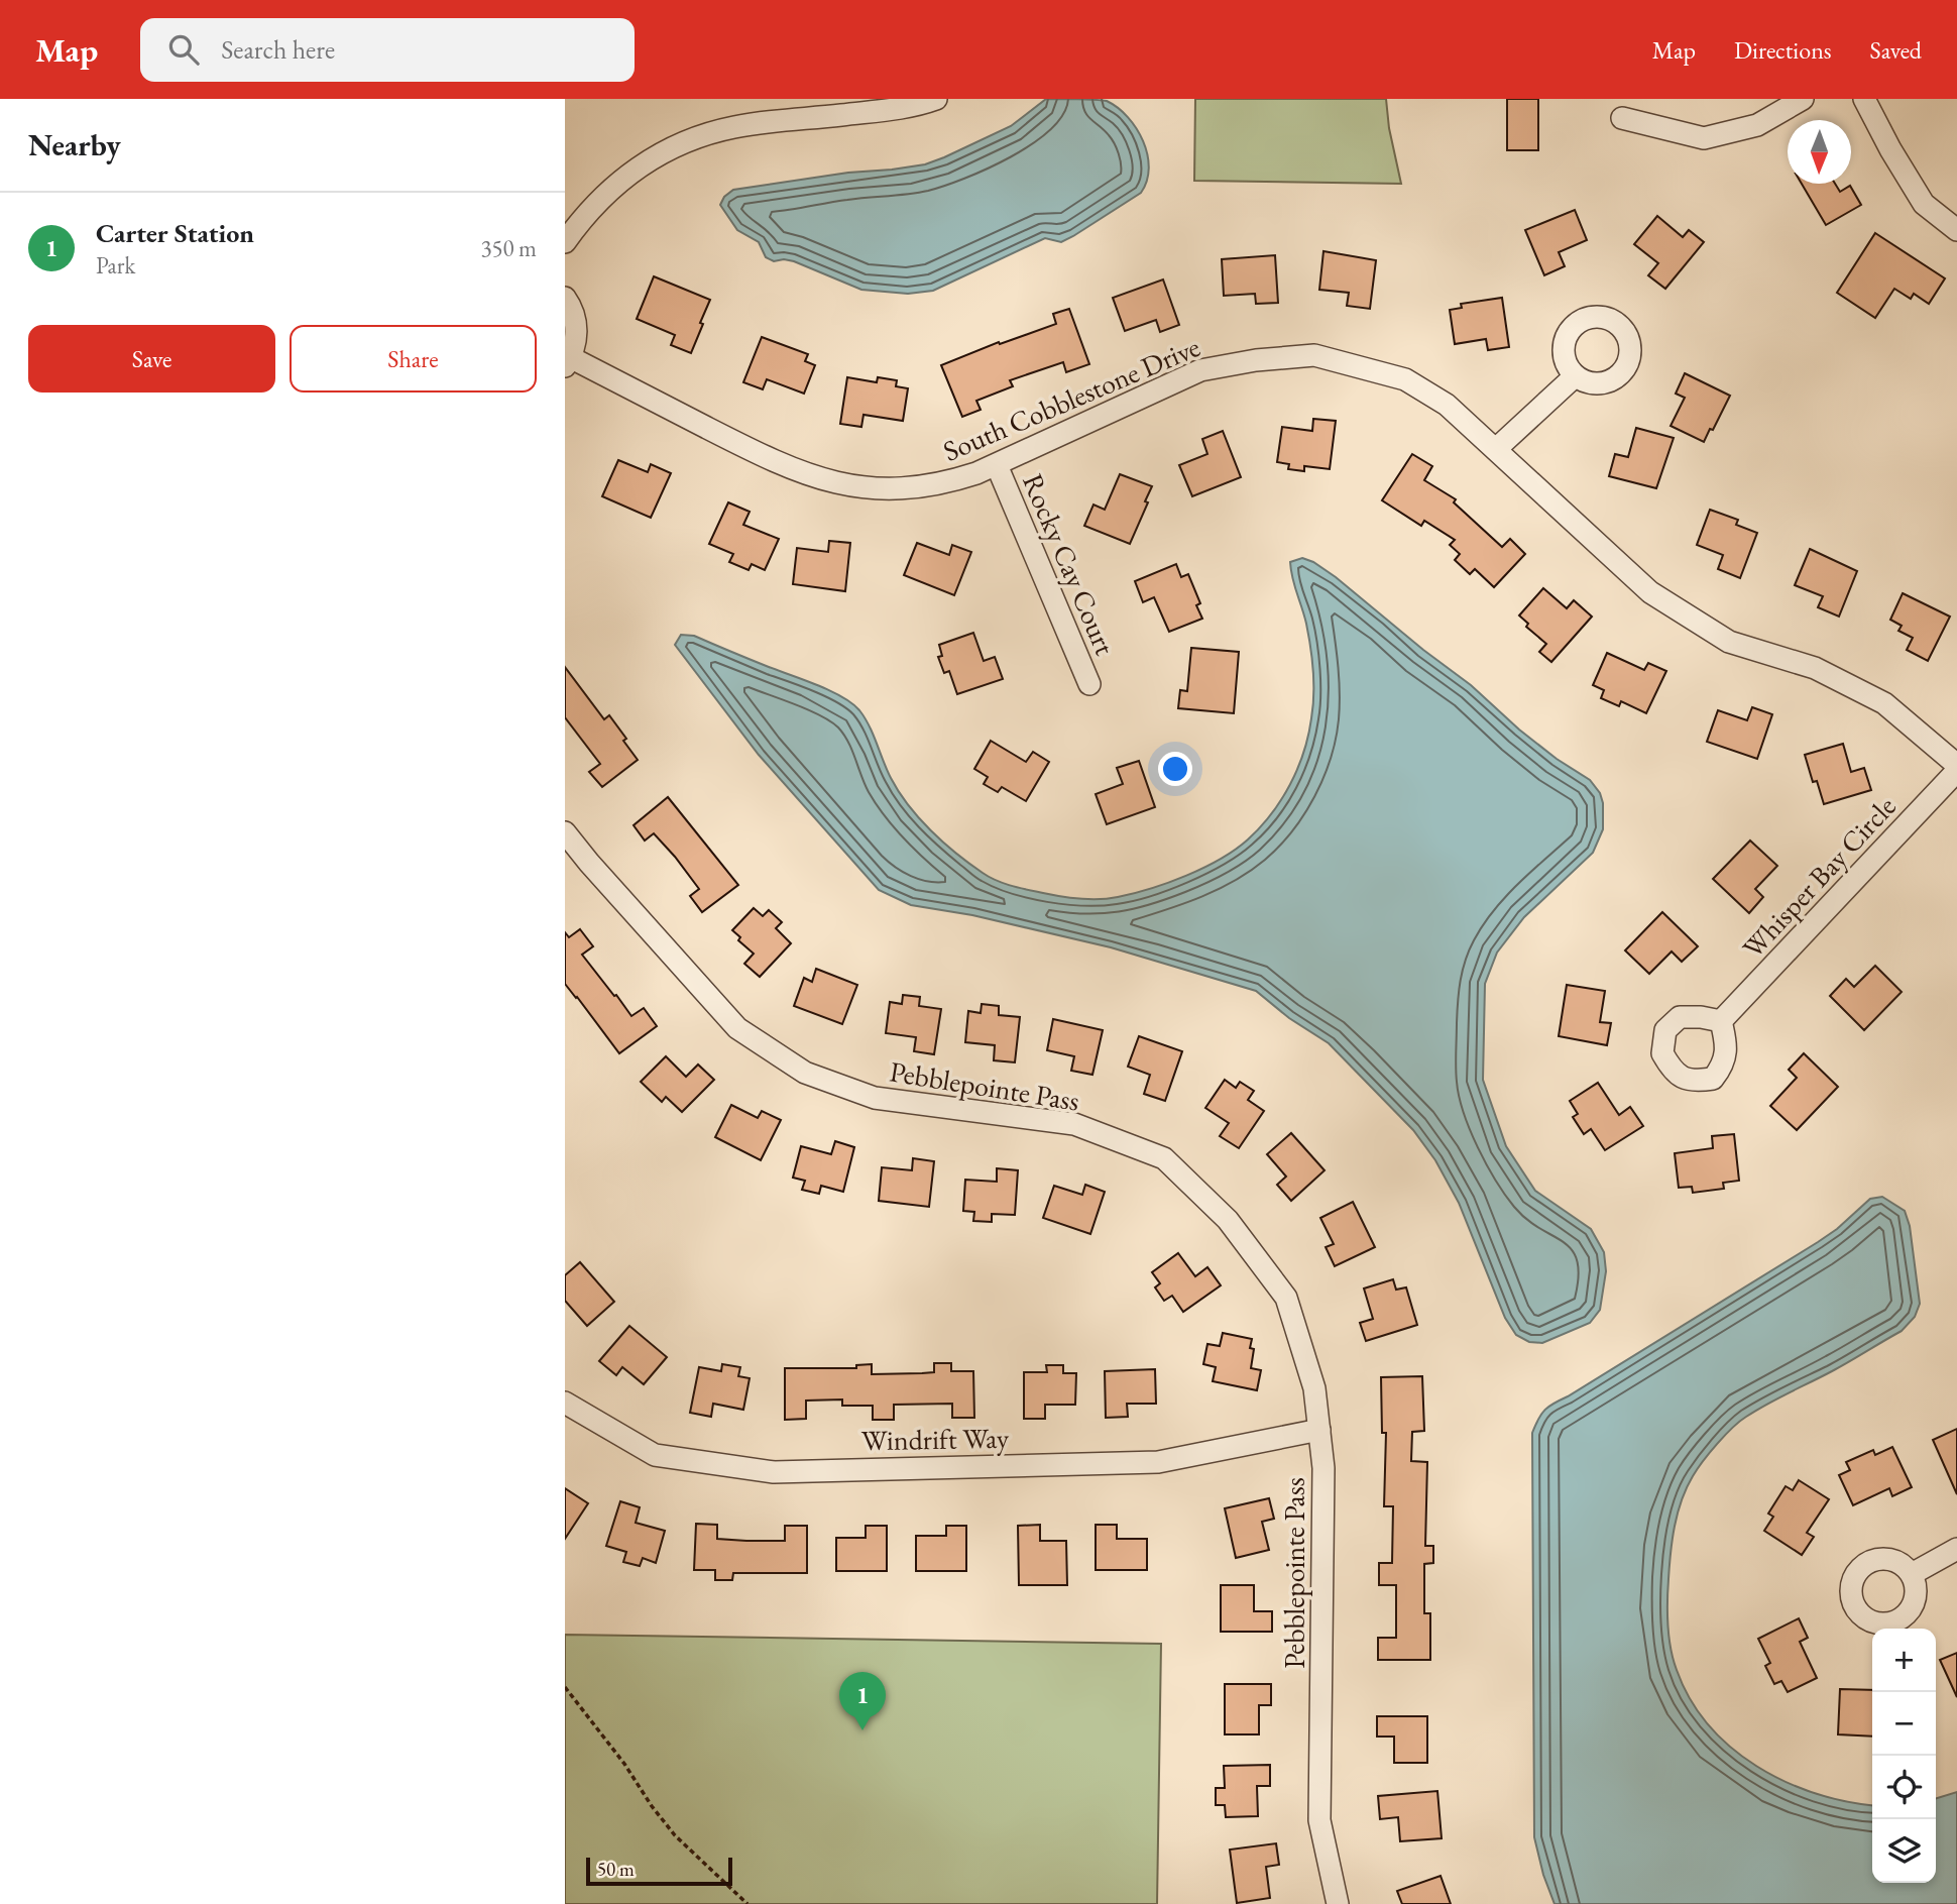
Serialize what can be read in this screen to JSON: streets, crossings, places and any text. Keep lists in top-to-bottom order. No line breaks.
{"streets":{"street":["South Cobblestone Drive","Rocky Cay Court","Whisper Bay Circle","Pebblepointe Pass","Windrift Way"]},"crossings":[["South Cobblestone Drive","Rocky Cay Court"],["Pebblepointe Pass","Windrift Way"]],"scale_bar":"50 m","north":"bottom","page":{"header":"Map","search":"Search here","nav":["Map","Directions","Saved"],"heading":"Nearby","list":[{"mark":"1","name":"Carter Station","note":"Park","value":"350 m"}],"buttons":["Save","Share"],"map_buttons":["+","−"],"pins":"1","scale":"50 m"}}
